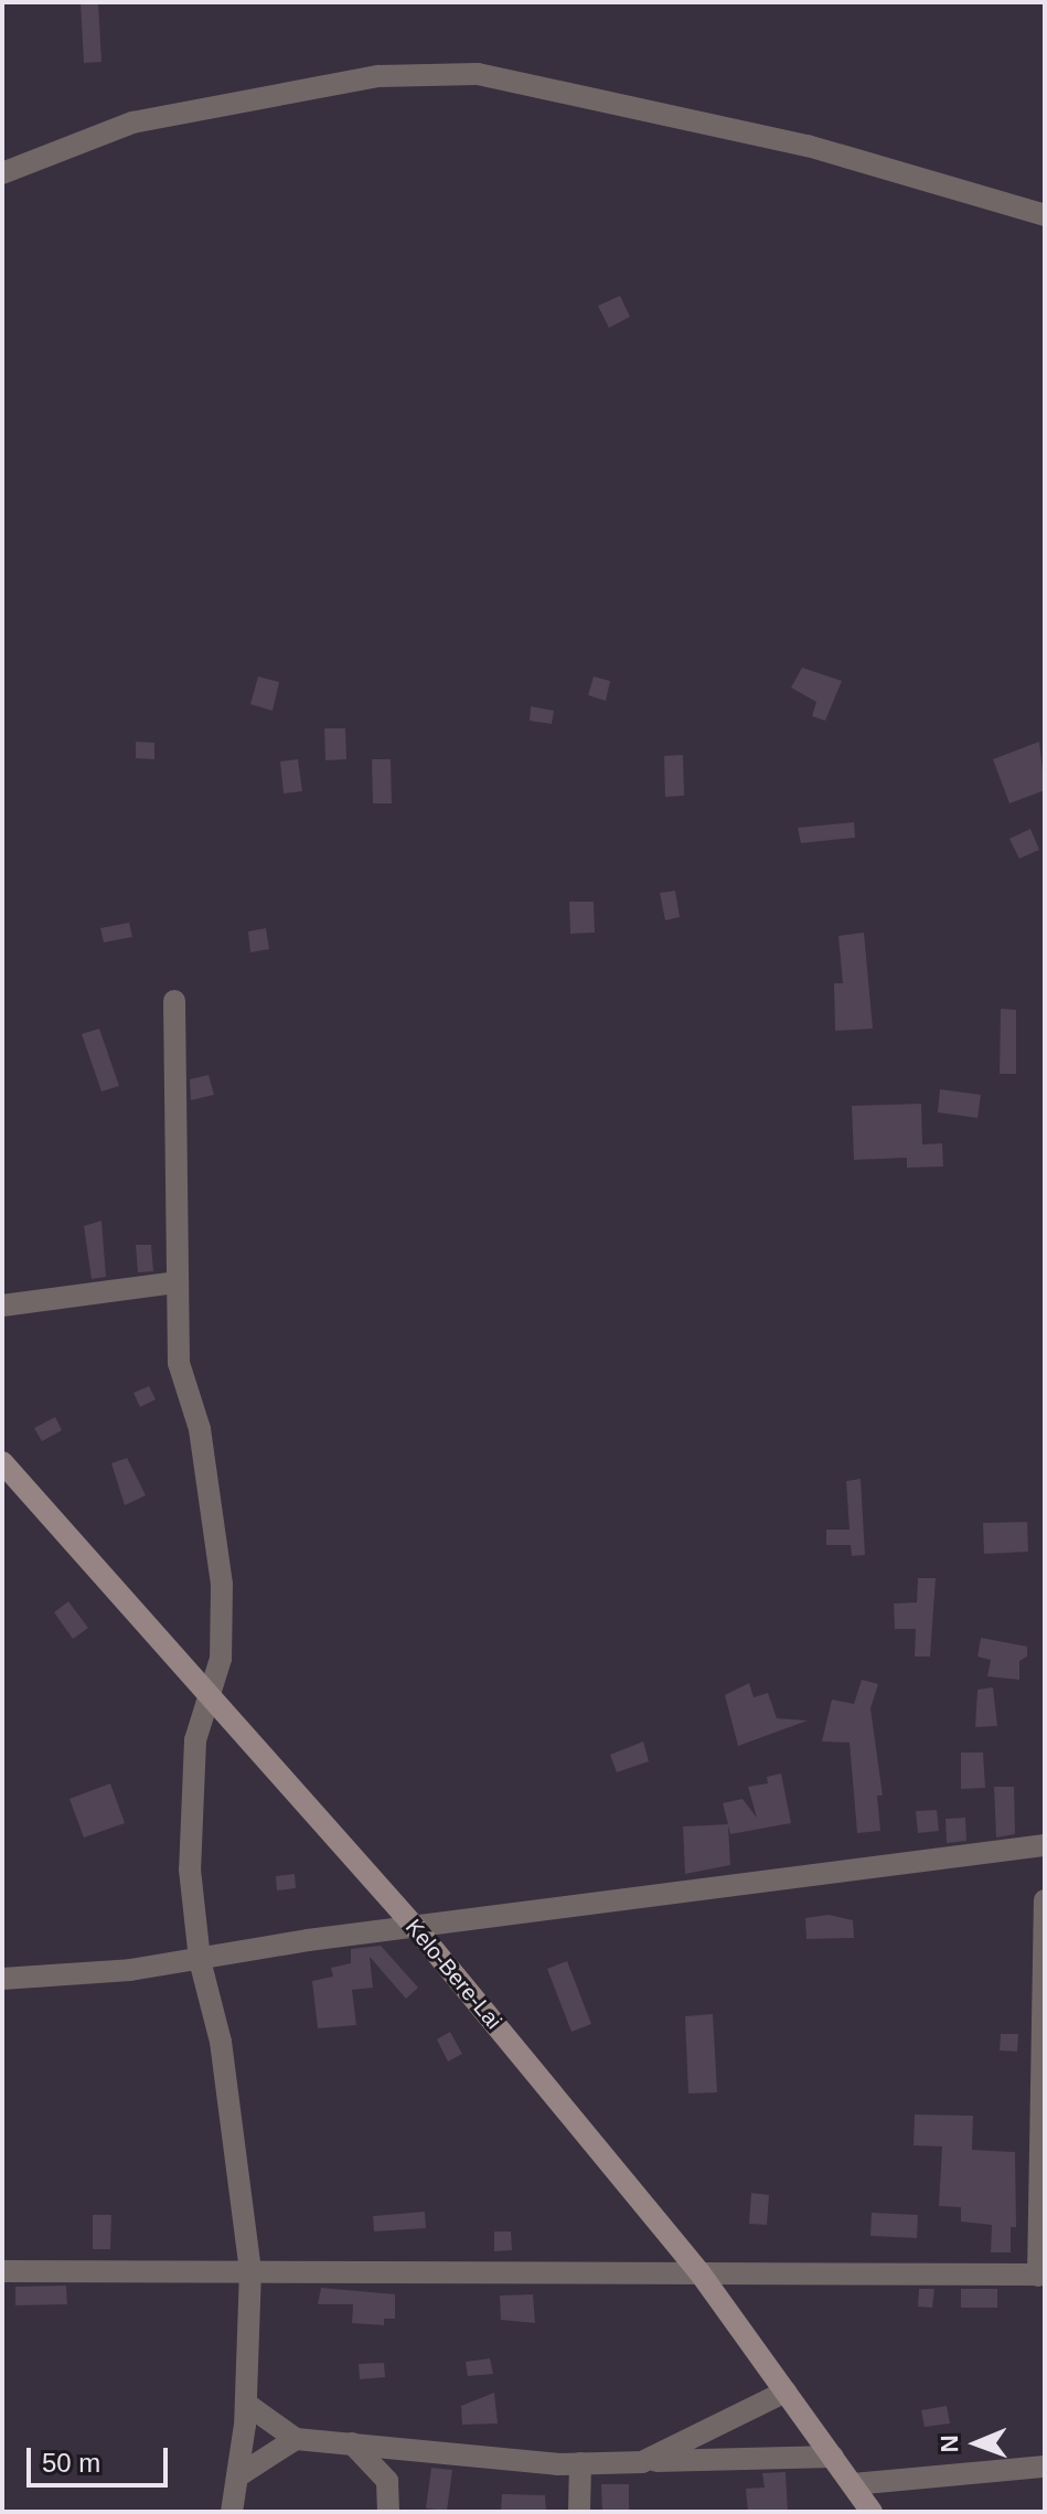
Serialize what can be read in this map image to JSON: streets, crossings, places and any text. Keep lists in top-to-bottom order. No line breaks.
{"streets":{"main road":["Kelo-Bere-Lai"]},"scale_bar":"50 m","north":"left"}
